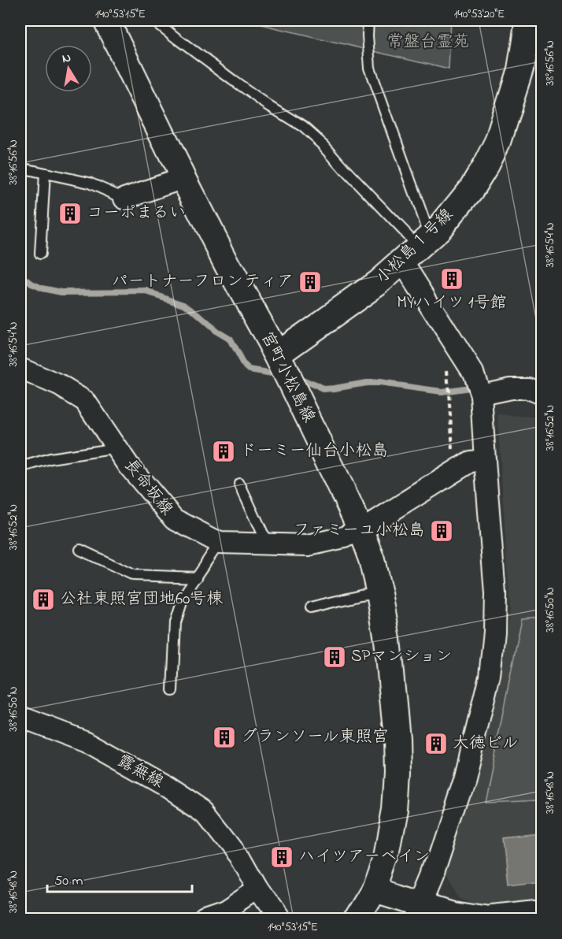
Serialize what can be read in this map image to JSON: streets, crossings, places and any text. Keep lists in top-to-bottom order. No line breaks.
{"streets":{"street":["小松島１号線","宮町小松島線","長命坂線","露無線"]},"crossings":[["小松島１号線","宮町小松島線"],["宮町小松島線","長命坂線"]],"parks":["常盤台霊苑"],"places":{"building":["コーポまるい","MYハイツ 1号館","パートナーフロンティア","ドーミー仙台小松島","ファミーユ小松島","公社東照宮団地60号棟","SPマンション","グランソール東照宮","大徳ビル","ハイツアーベイン"]},"scale_bar":"50 m","north":"top","coordinates":["140°53'15\"E","140°53'20\"E","38°16'56\"N","38°16'54\"N","38°16'52\"N","38°16'50\"N","38°16'48\"N"]}
